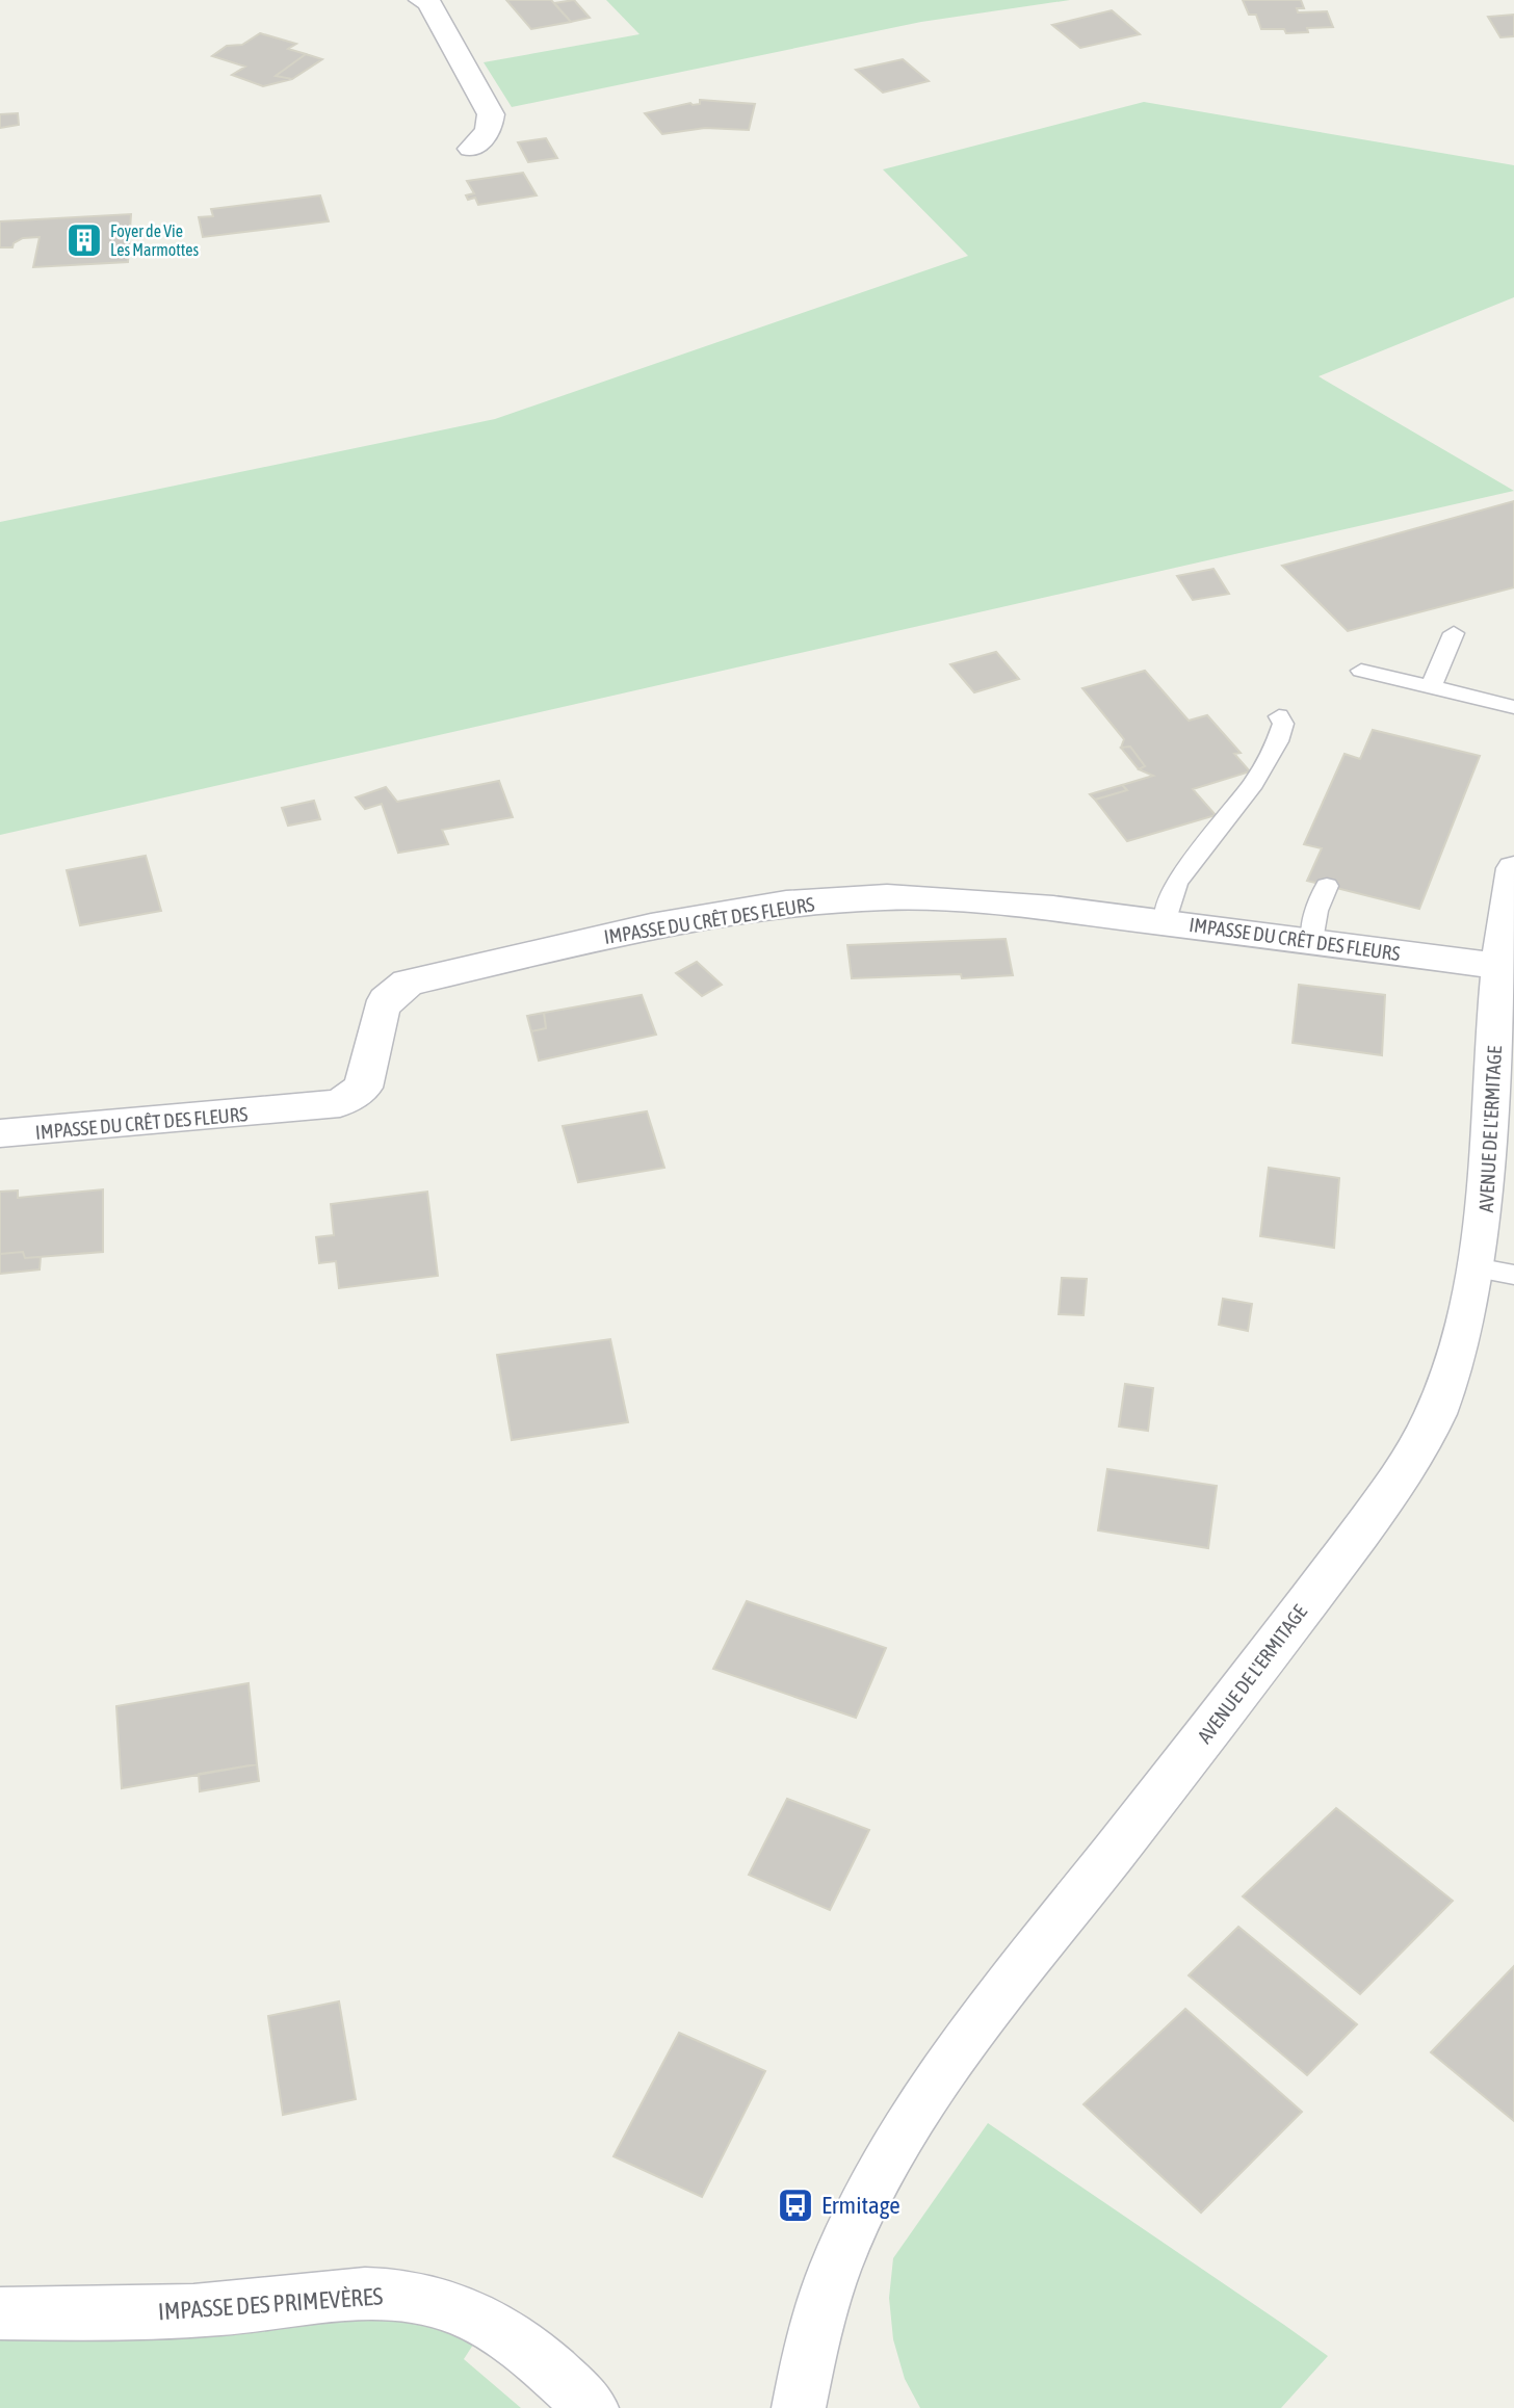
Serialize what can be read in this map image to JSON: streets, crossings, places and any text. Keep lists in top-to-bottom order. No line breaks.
{"streets":{"street":["IMPASSE DU CRÊT DES FLEURS","AVENUE DE L'ERMITAGE","IMPASSE DES PRIMEVÈRES"]},"crossings":[["IMPASSE DU CRÊT DES FLEURS","AVENUE DE L'ERMITAGE"]],"places":{"building":["Foyer de Vie Les Marmottes"],"bus stop":["Ermitage"]}}
